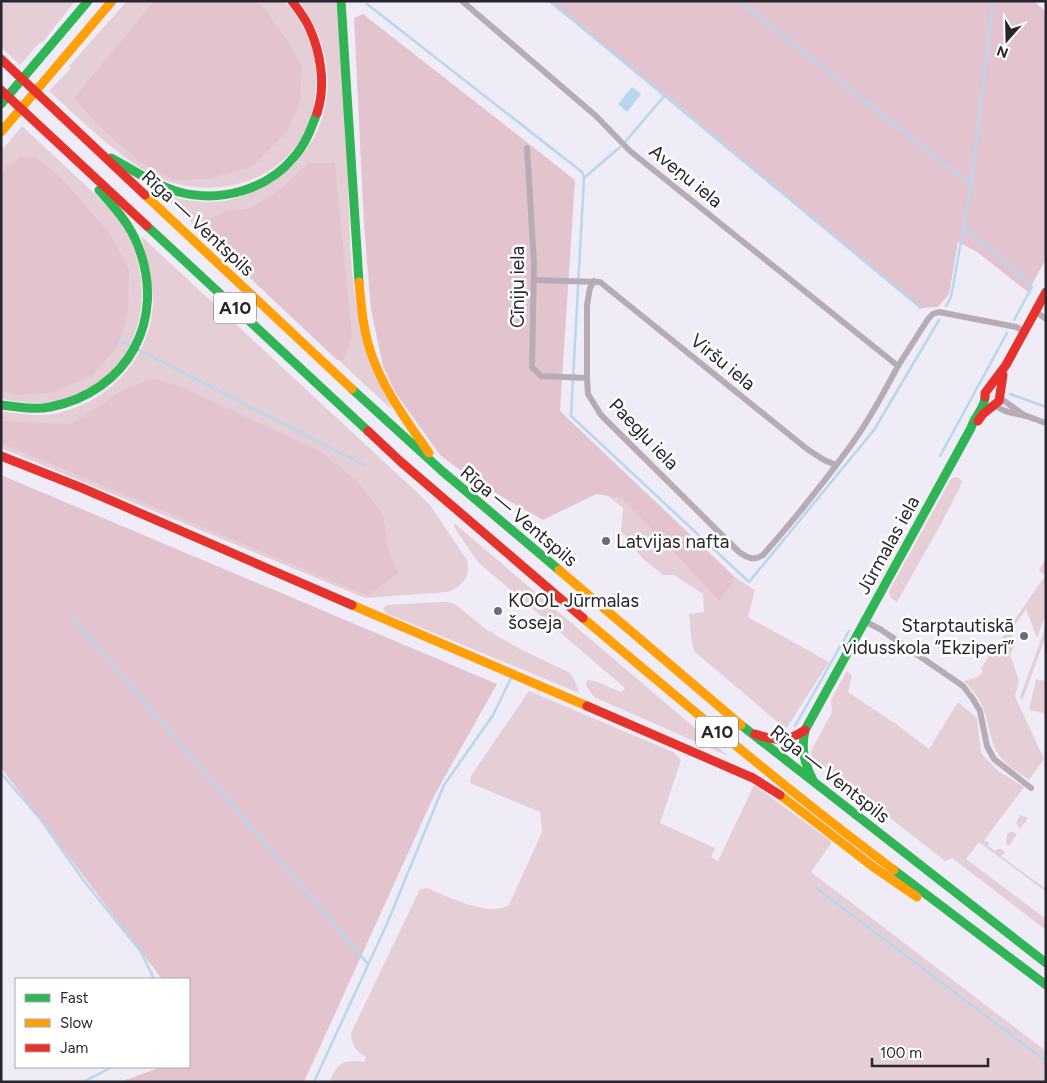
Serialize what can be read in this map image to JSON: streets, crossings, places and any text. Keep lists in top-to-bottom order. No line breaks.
{"streets":{"main road":["Rīga — Ventspils","A10","Jūrmalas iela"],"street":["Aveņu iela","Cīniju iela","Viršu iela","Paegļu iela"]},"crossings":[["Cīniju iela","Paegļu iela"],["Viršu iela","Paegļu iela"]],"places":["Latvijas nafta","KOOL Jūrmalas šoseja","Starptautiskā vidusskola “Ekziperī”"],"legend":["Fast","Slow","Jam"],"scale_bar":"100 m","north":"bottom"}
